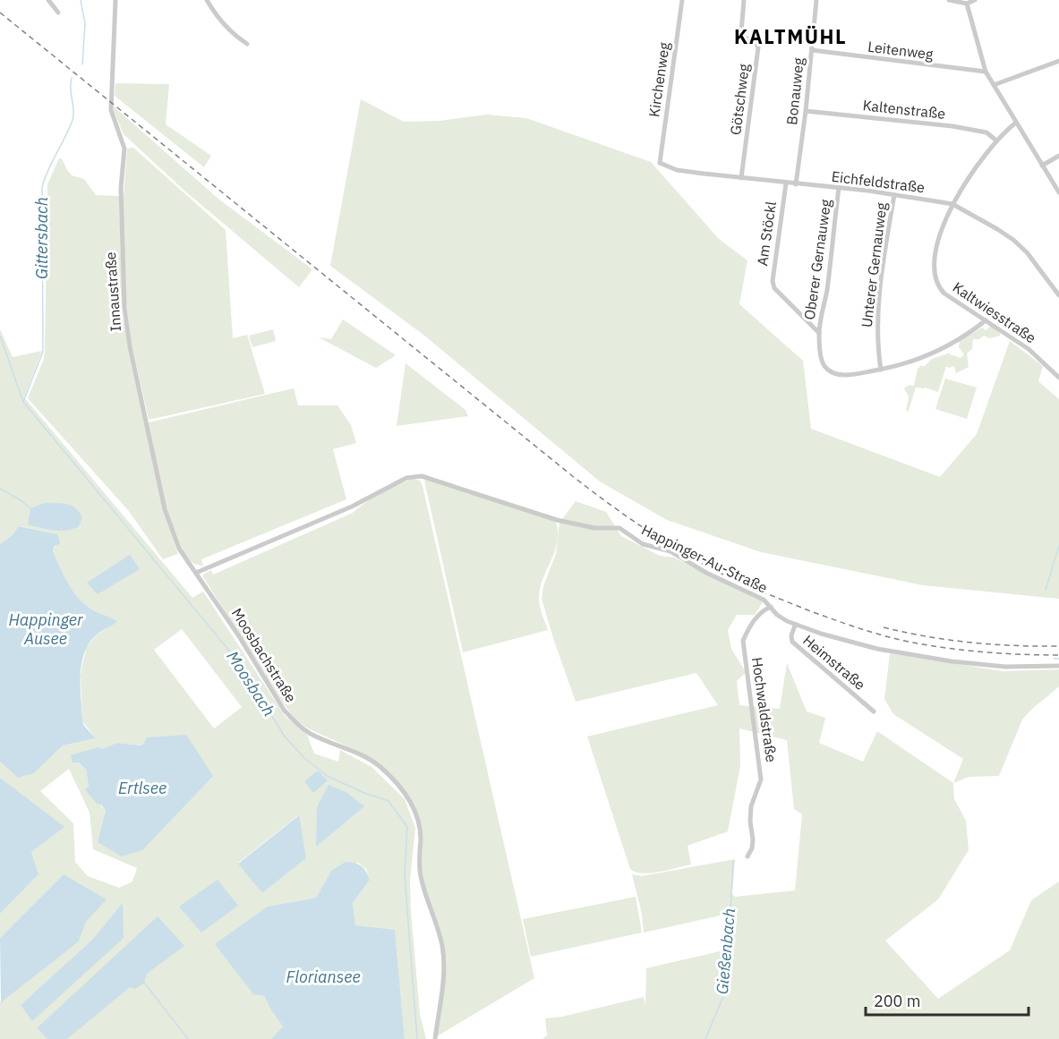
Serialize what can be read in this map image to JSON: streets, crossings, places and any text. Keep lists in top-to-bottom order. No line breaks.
{"streets":{"street":["Leitenweg","Kirchenweg","Bonauweg","Götschweg","Kaltenstraße","Eichfeldstraße","Am Stöckl","Oberer Gernauweg","Unterer Gernauweg","Innaustraße","Kaltwiesstraße","Happinger-Au-Straße","Moosbachstraße","Heimstraße","Hochwaldstraße"]},"crossings":[["Leitenweg","Bonauweg"],["Kirchenweg","Eichfeldstraße"],["Bonauweg","Kaltenstraße"],["Bonauweg","Eichfeldstraße"],["Götschweg","Eichfeldstraße"],["Kaltenstraße","Kaltwiesstraße"],["Eichfeldstraße","Am Stöckl"],["Eichfeldstraße","Oberer Gernauweg"],["Eichfeldstraße","Unterer Gernauweg"],["Eichfeldstraße","Kaltwiesstraße"],["Am Stöckl","Oberer Gernauweg"],["Oberer Gernauweg","Unterer Gernauweg"],["Innaustraße","Happinger-Au-Straße"],["Innaustraße","Moosbachstraße"],["Happinger-Au-Straße","Moosbachstraße"],["Happinger-Au-Straße","Heimstraße"],["Happinger-Au-Straße","Hochwaldstraße"]],"districts":["KALTMÜHL"],"water":["Gittersbach","Happinger Ausee","Moosbach","Ertlsee","Gießenbach","Floriansee"],"scale_bar":"200 m"}
